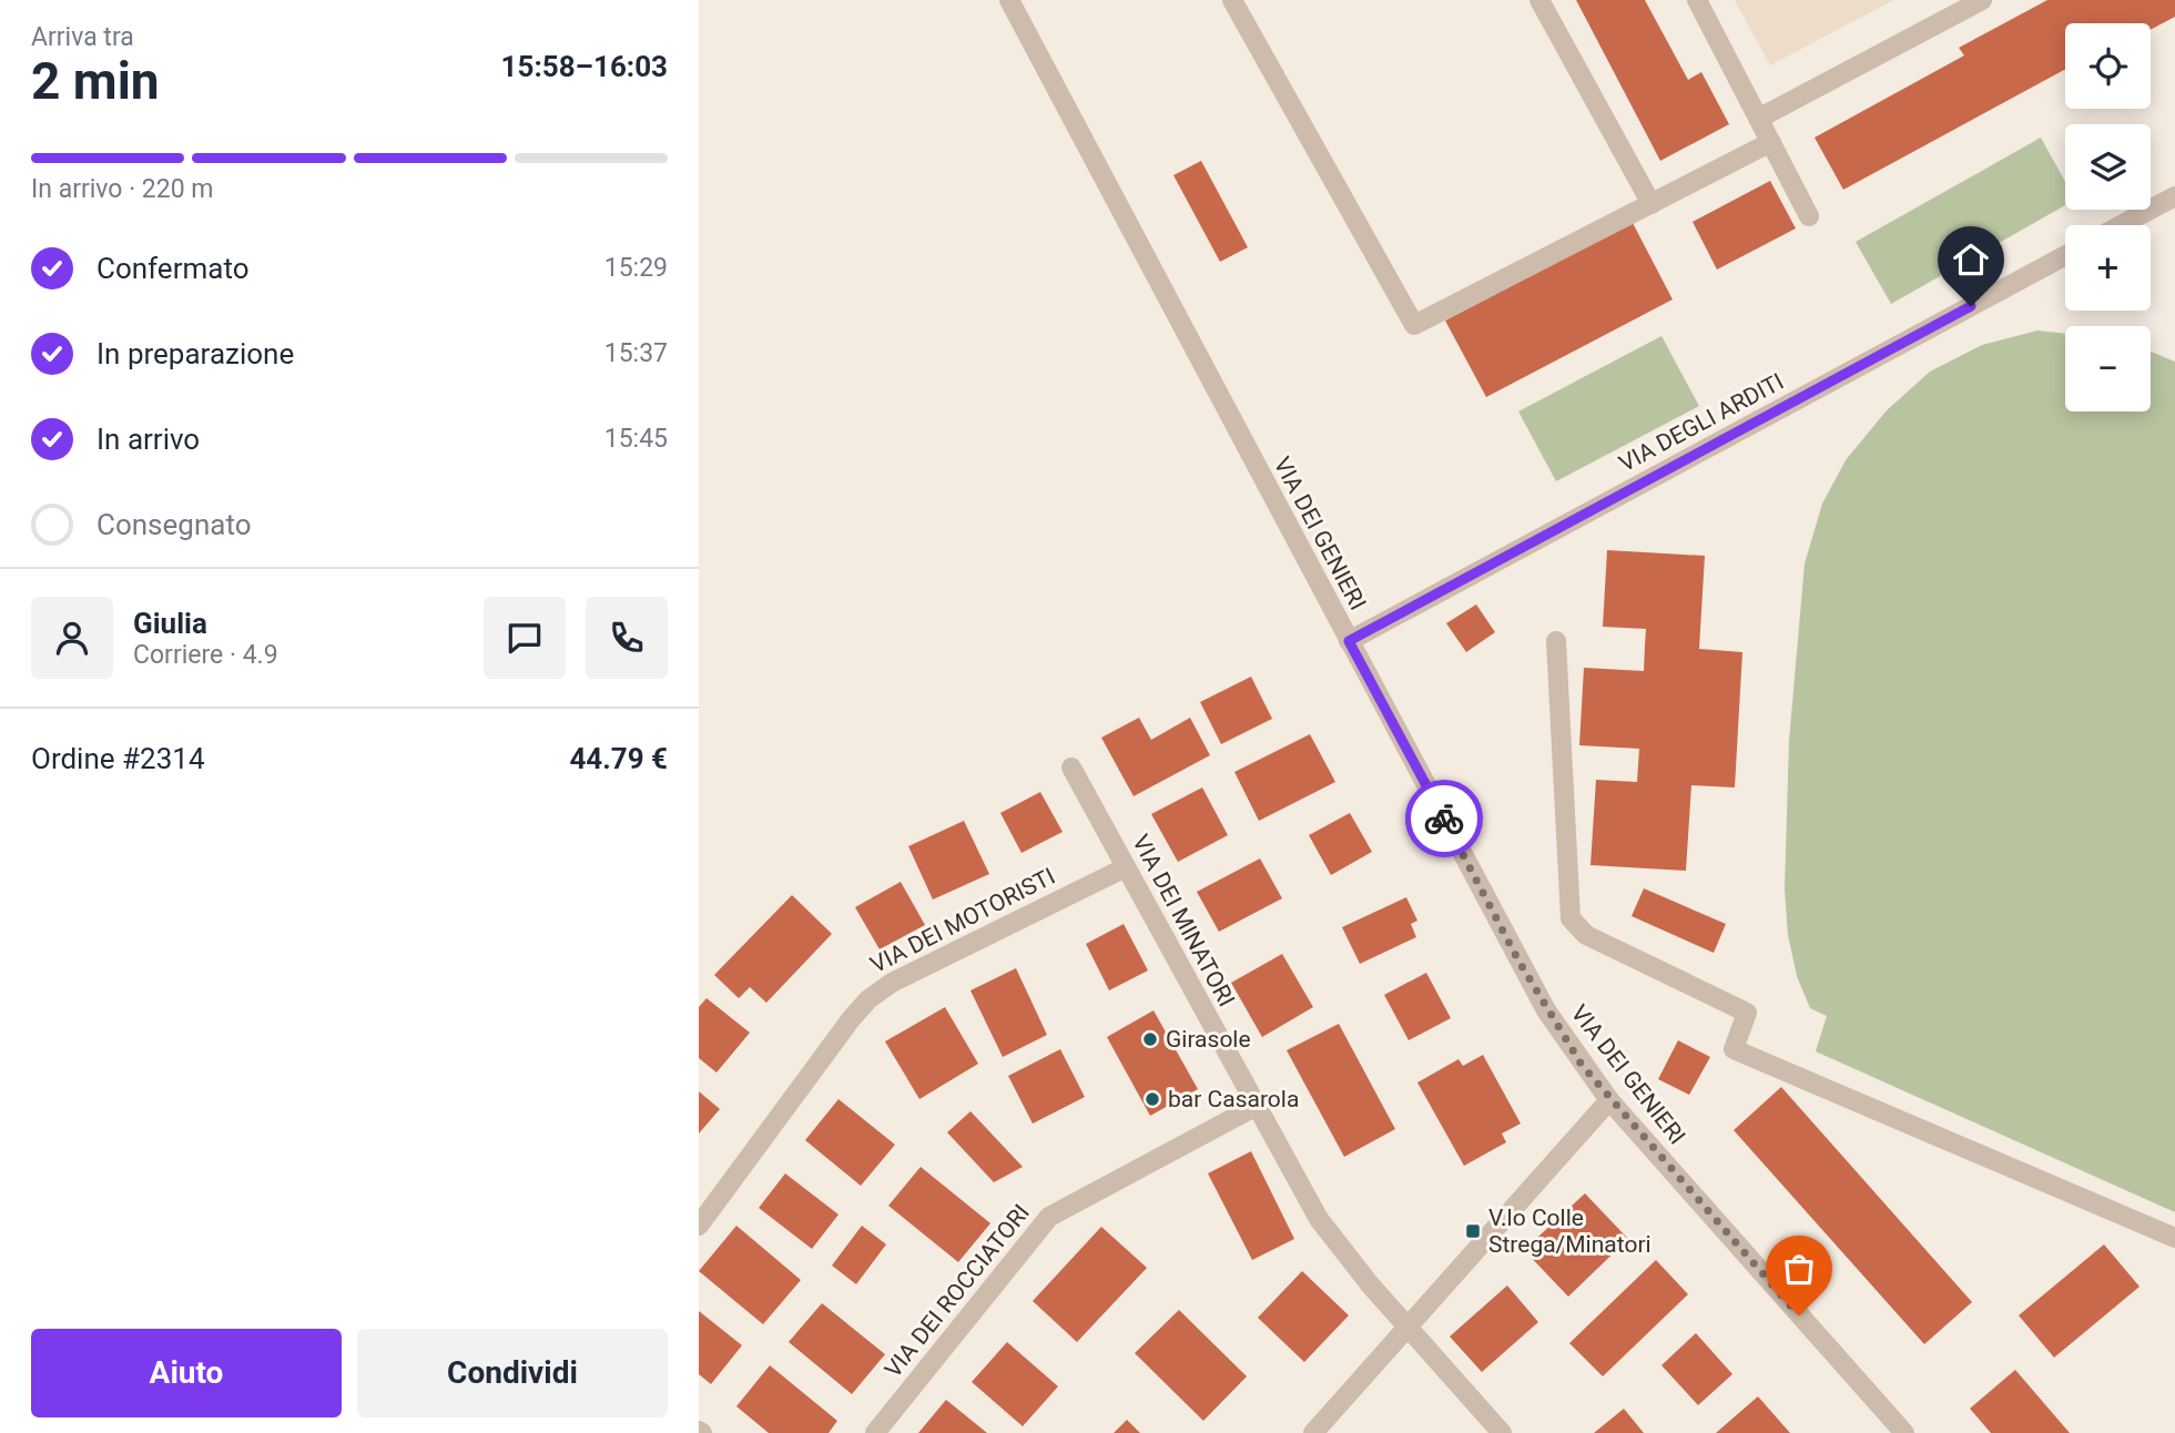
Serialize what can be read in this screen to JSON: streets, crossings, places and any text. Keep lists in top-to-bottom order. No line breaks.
{"streets":{"street":["VIA DEGLI ARDITI","VIA DEI GENIERI","VIA DEI MOTORISTI","VIA DEI MINATORI","VIA DEI ROCCIATORI"]},"crossings":[["VIA DEGLI ARDITI","VIA DEI GENIERI"],["VIA DEI MOTORISTI","VIA DEI MINATORI"],["VIA DEI MINATORI","VIA DEI ROCCIATORI"]],"places":{"other":["Girasole","bar Casarola"],"transit":["V.lo Colle Strega/Minatori"]},"page":{"heading":["2 min","Arriva tra","15:58–16:03"],"panel":["Giulia","Corriere · 4.9","Ordine #2314","44.79 €"],"map_buttons":["+","−"],"bar":"In arrivo · 220 m","list":[["Confermato","15:29"],["In preparazione","15:37"],["In arrivo","15:45"],"Consegnato"],"buttons":["Aiuto","Condividi"]}}
